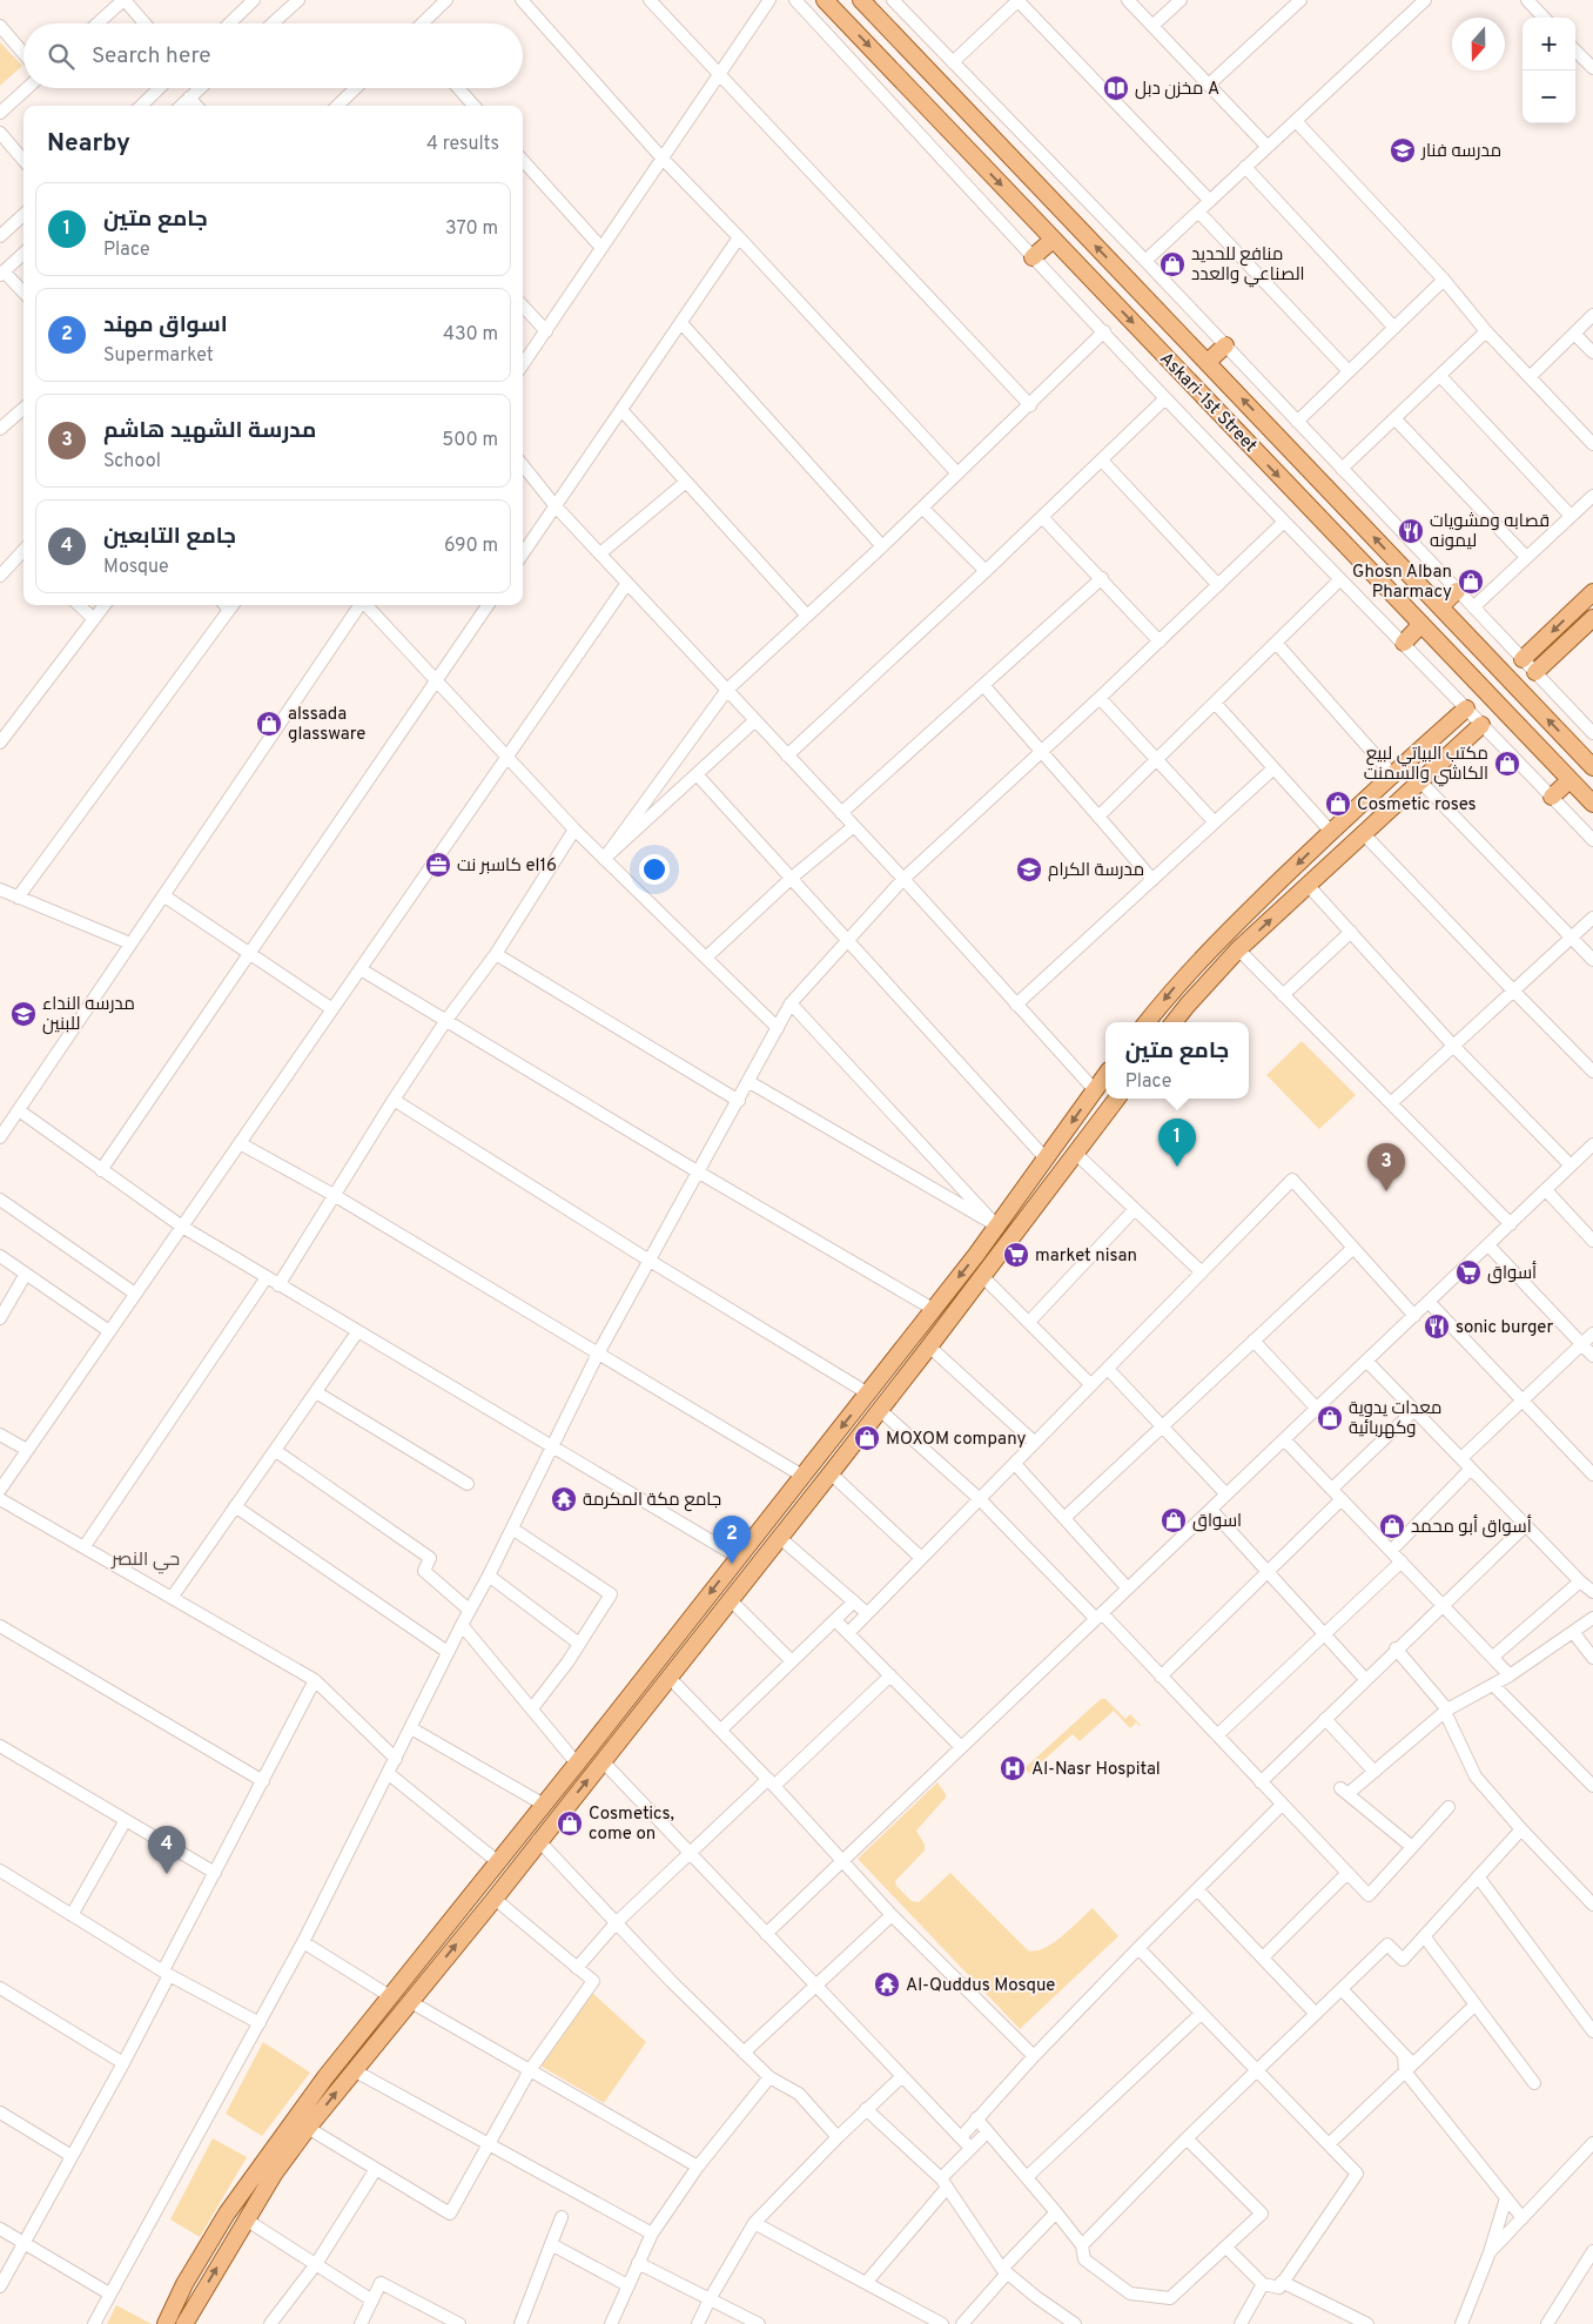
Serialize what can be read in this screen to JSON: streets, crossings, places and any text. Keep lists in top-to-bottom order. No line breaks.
{"streets":{"main road":["Askari-1st Street"]},"districts":["حي النصر"],"places":{"library":["مخزن دبل A"],"school or university":["مدرسه فنار","مدرسة الكرام","مدرسه النداء للبنين"],"shop":["منافع للحديد الصناعي والعدد","Ghosn Alban Pharmacy","alssada glassware","مكتب البياتي لبيع الكاشي والسمنت","Cosmetic roses","معدات يدوية وكهربائية","MOXOM company","اسواق","أسواق أبو محمد","Cosmetics, come on"],"restaurant":["قصابه ومشويات ليمونه","sonic burger"],"office":["كاسبر نت el16"],"supermarket":["market nisan","أسواق"],"temple":["جامع مكة المكرمة","Al-Quddus Mosque"],"hospital":["Al-Nasr Hospital"]},"north":"bottom","page":{"map_buttons":["+","−"],"search":"Search here","heading":["Nearby","4 results"],"list":[{"mark":"1","name":"جامع متين","note":"Place","value":"370 m"},{"mark":"2","name":"اسواق مهند","note":"Supermarket","value":"430 m"},{"mark":"3","name":"مدرسة الشهيد هاشم","note":"School","value":"500 m"},{"mark":"4","name":"جامع التابعين","note":"Mosque","value":"690 m"}],"popup":["جامع متين","Place"],"pins":["1","3","2","4"]}}
